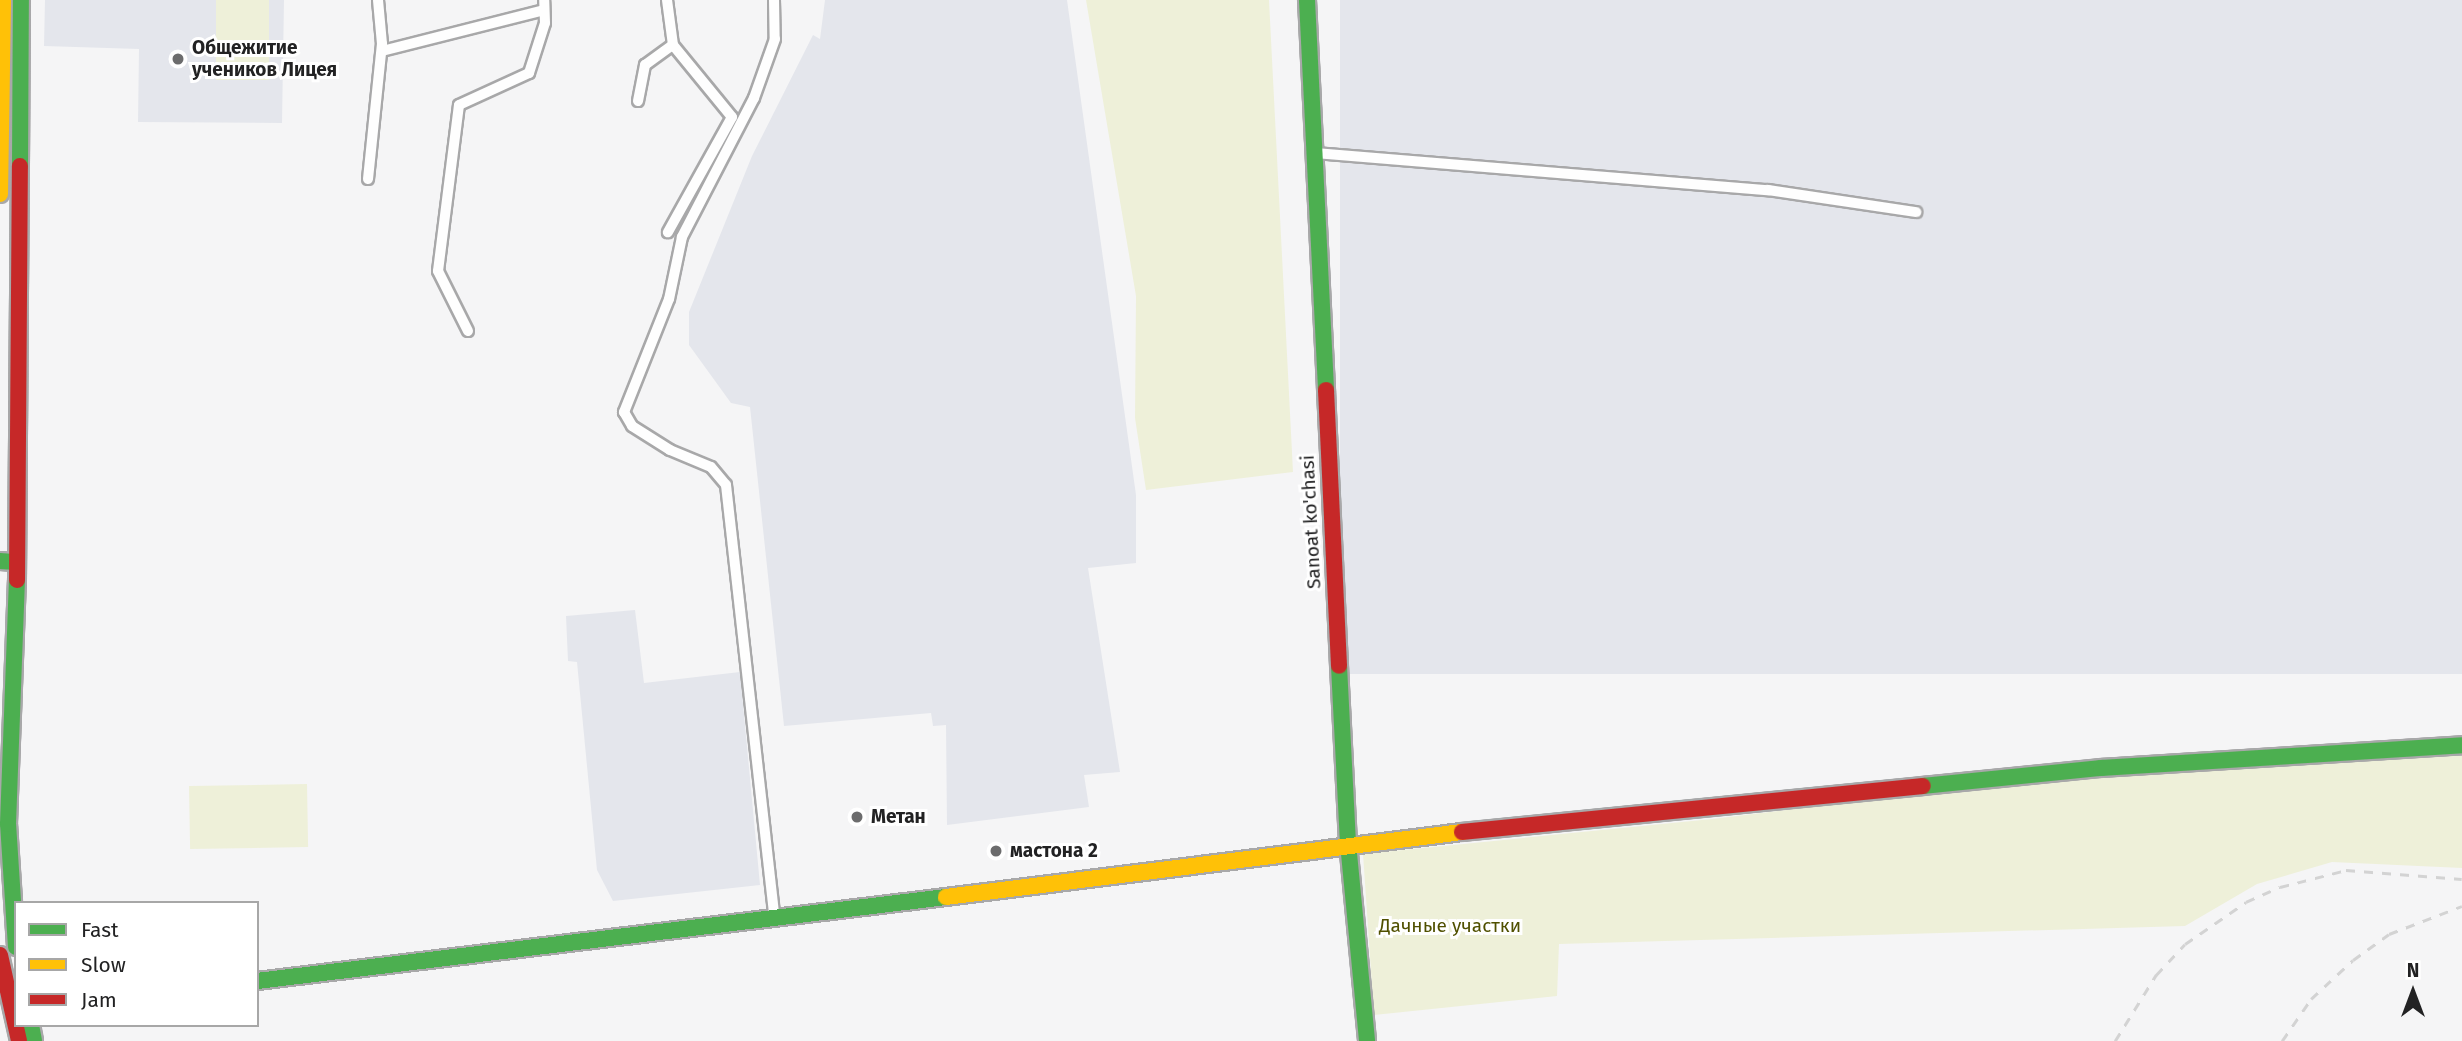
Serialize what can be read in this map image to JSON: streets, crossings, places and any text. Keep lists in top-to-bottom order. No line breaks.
{"streets":{"main road":["Sanoat ko'chasi"]},"parks":["Дачные участки"],"places":["Общежитие учеников Лицея","Метан","мастона 2"],"legend":["Fast","Slow","Jam"],"north":"top"}
